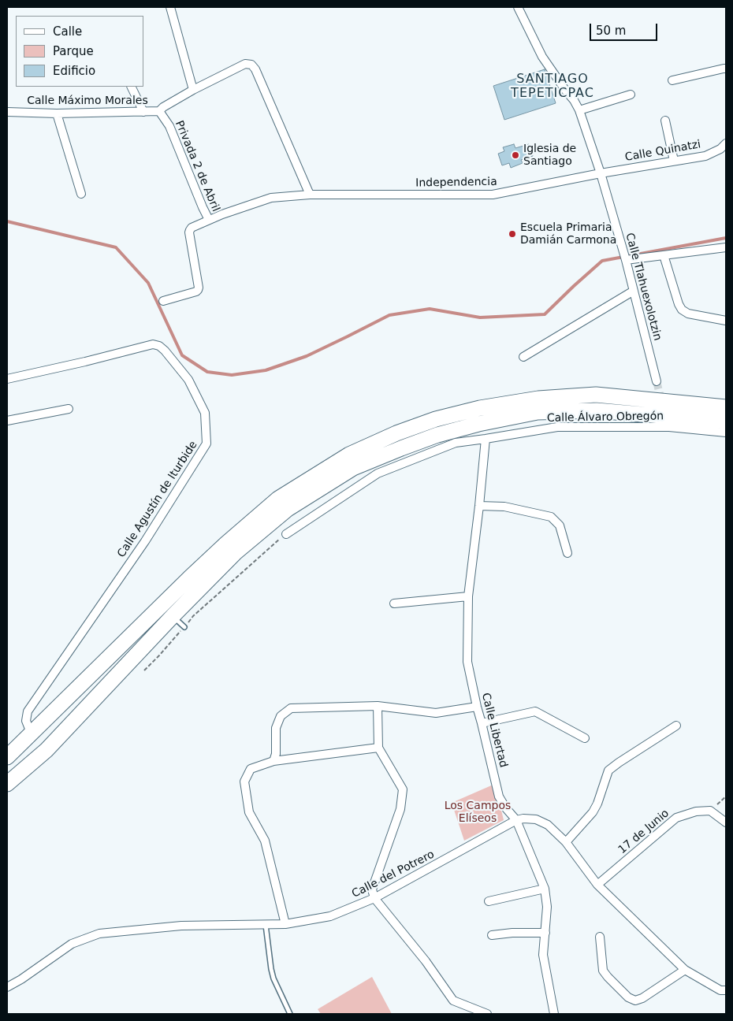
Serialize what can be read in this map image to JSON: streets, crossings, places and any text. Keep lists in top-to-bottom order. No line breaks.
{"streets":{"street":["Calle Máximo Morales","Calle Quinatzi","Privada 2 de Abril","Independencia","Calle Tlahuexolotzin","Calle Álvaro Obregón","Calle Agustín de Iturbide","Calle Libertad","17 de Junio","Calle del Potrero"]},"crossings":[["Calle Máximo Morales","Privada 2 de Abril"],["Calle Máximo Morales","Independencia"],["Calle Quinatzi","Independencia"],["Calle Quinatzi","Calle Tlahuexolotzin"],["Privada 2 de Abril","Independencia"],["Independencia","Calle Tlahuexolotzin"],["Calle Álvaro Obregón","Calle Libertad"],["Calle Libertad","Calle del Potrero"],["17 de Junio","Calle del Potrero"]],"districts":["SANTIAGO TEPETICPAC"],"parks":["Los Campos Elíseos"],"places":["Iglesia de Santiago","Escuela Primaria Damián Carmona"],"legend":["Calle","Parque","Edificio"],"scale_bar":"50 m"}
